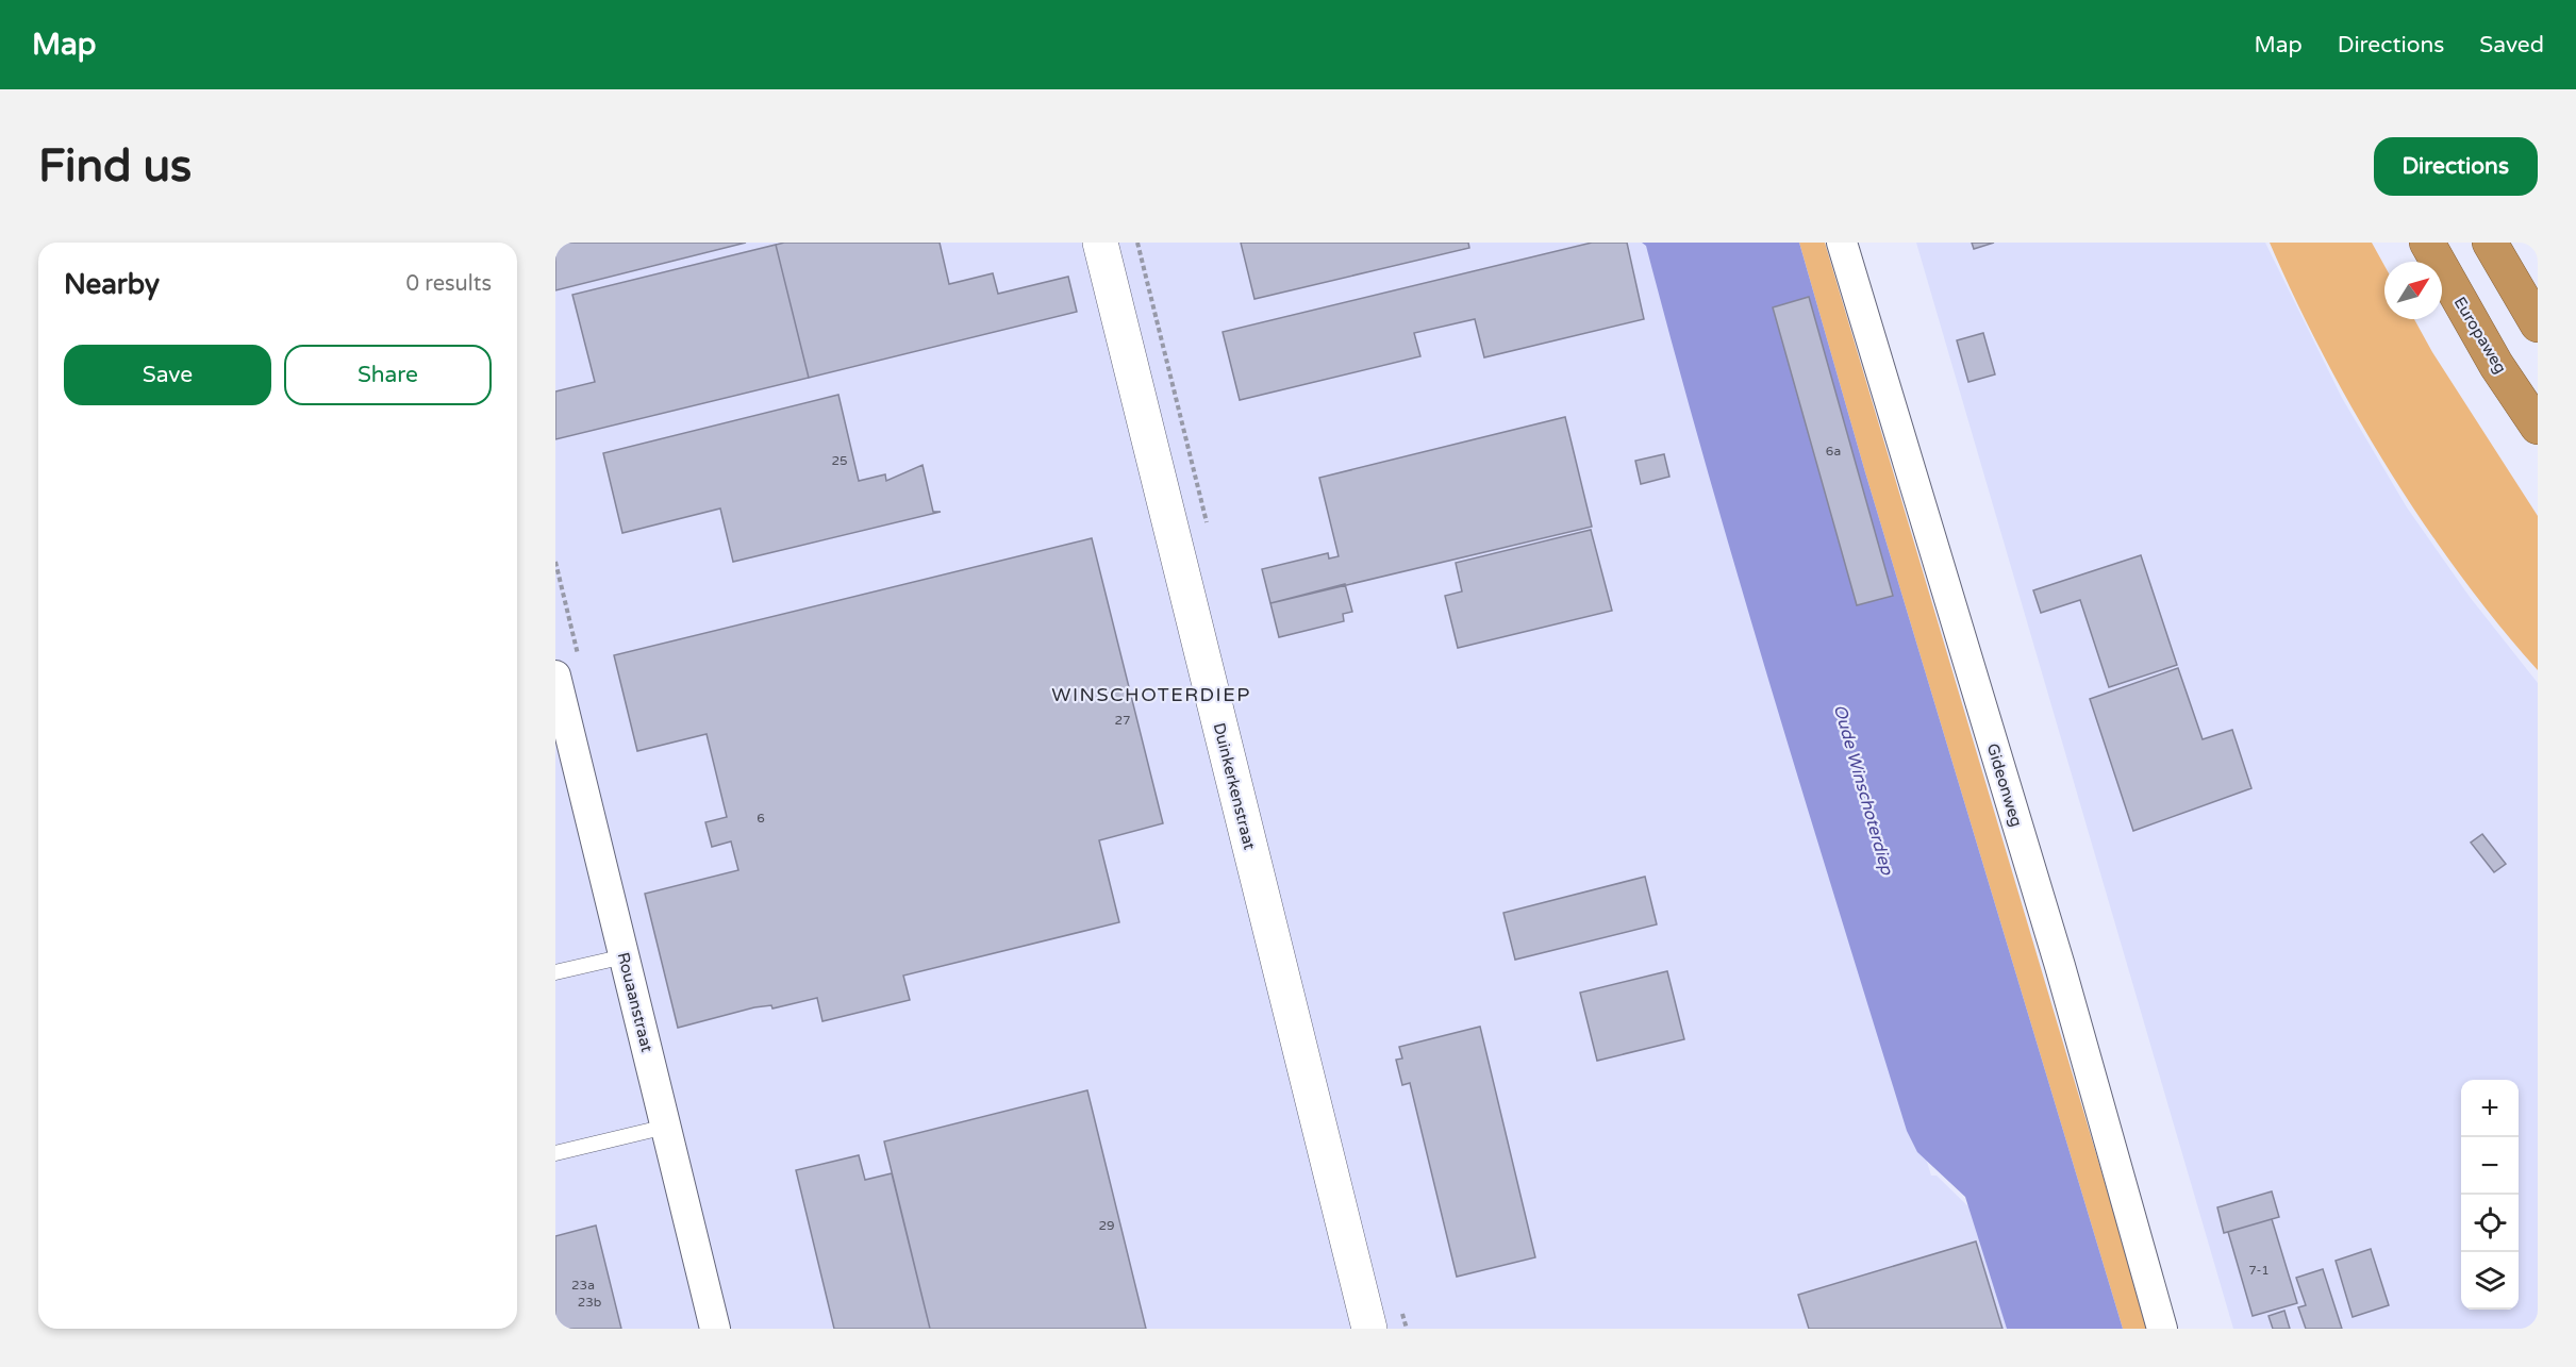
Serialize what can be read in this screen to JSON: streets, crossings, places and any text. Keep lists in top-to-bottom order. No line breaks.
{"streets":{"highway":["Europaweg"],"main road":["Duinkerkenstraat"],"street":["Gideonweg","Rouaanstraat"]},"districts":["WINSCHOTERDIEP"],"water":["Oude Winschoterdiep"],"house_numbers":["6a","25","27","6","29","7-1","23a","23b"],"north":"top right","page":{"header":"Map","nav":["Map","Directions","Saved"],"buttons":["Directions",["Save","Share"]],"title":"Find us","heading":["Nearby","0 results"],"map_buttons":["+","−"]}}
